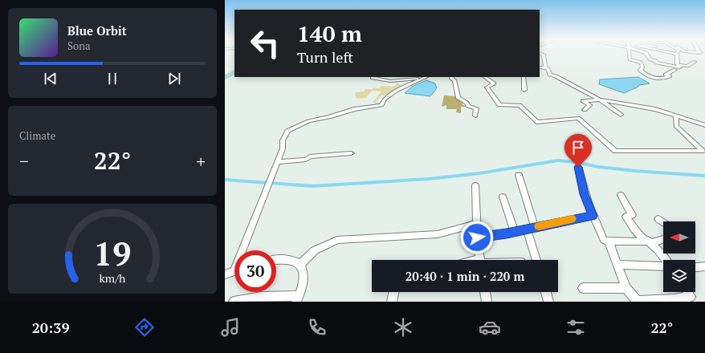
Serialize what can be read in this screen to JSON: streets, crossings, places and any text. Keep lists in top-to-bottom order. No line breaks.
{"north":"left","page":{"turn":["140 m","Turn left"],"song":["Blue Orbit","Sona"],"tile":"Climate","heat":["−","22°","+"],"limit":"30","trip":"20:40 · 1 min · 220 m","tabs":["20:39","22°"],"gauge":["19","km/h"]}}
